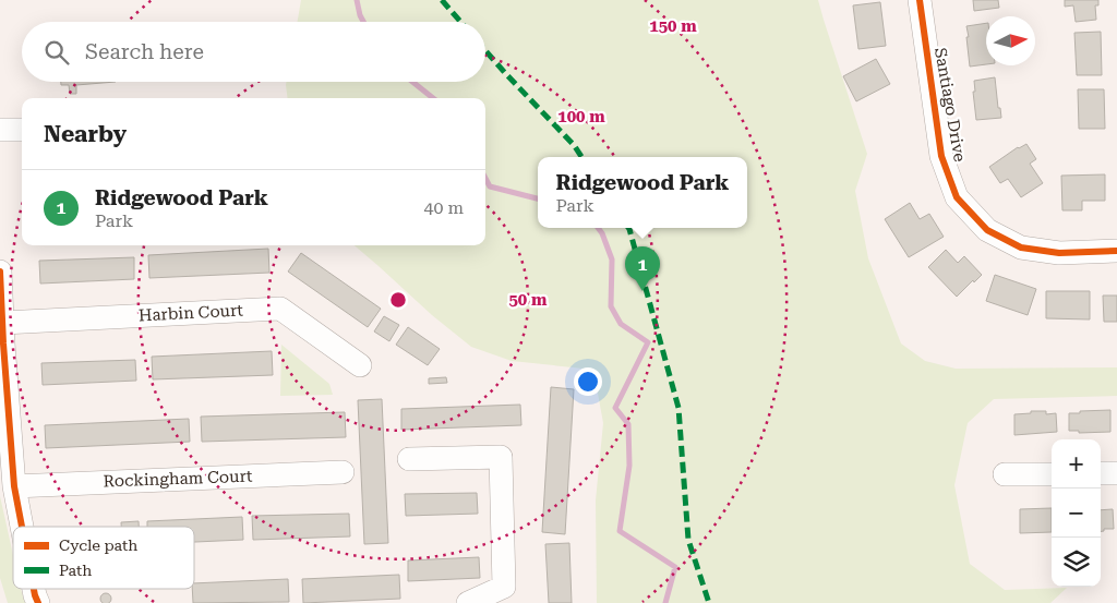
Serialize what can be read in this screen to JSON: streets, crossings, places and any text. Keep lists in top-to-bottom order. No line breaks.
{"streets":{"street":["Santiago Drive","Harbin Court","Rockingham Court"]},"legend":["Cycle path","Path"],"north":"right","page":{"search":"Search here","heading":"Nearby","popup":["Ridgewood Park","Park"],"list":[{"mark":"1","name":"Ridgewood Park","note":"Park","value":"40 m"}],"pins":"1","map_buttons":["+","−"]},"rings":["150 m","100 m","50 m"]}
